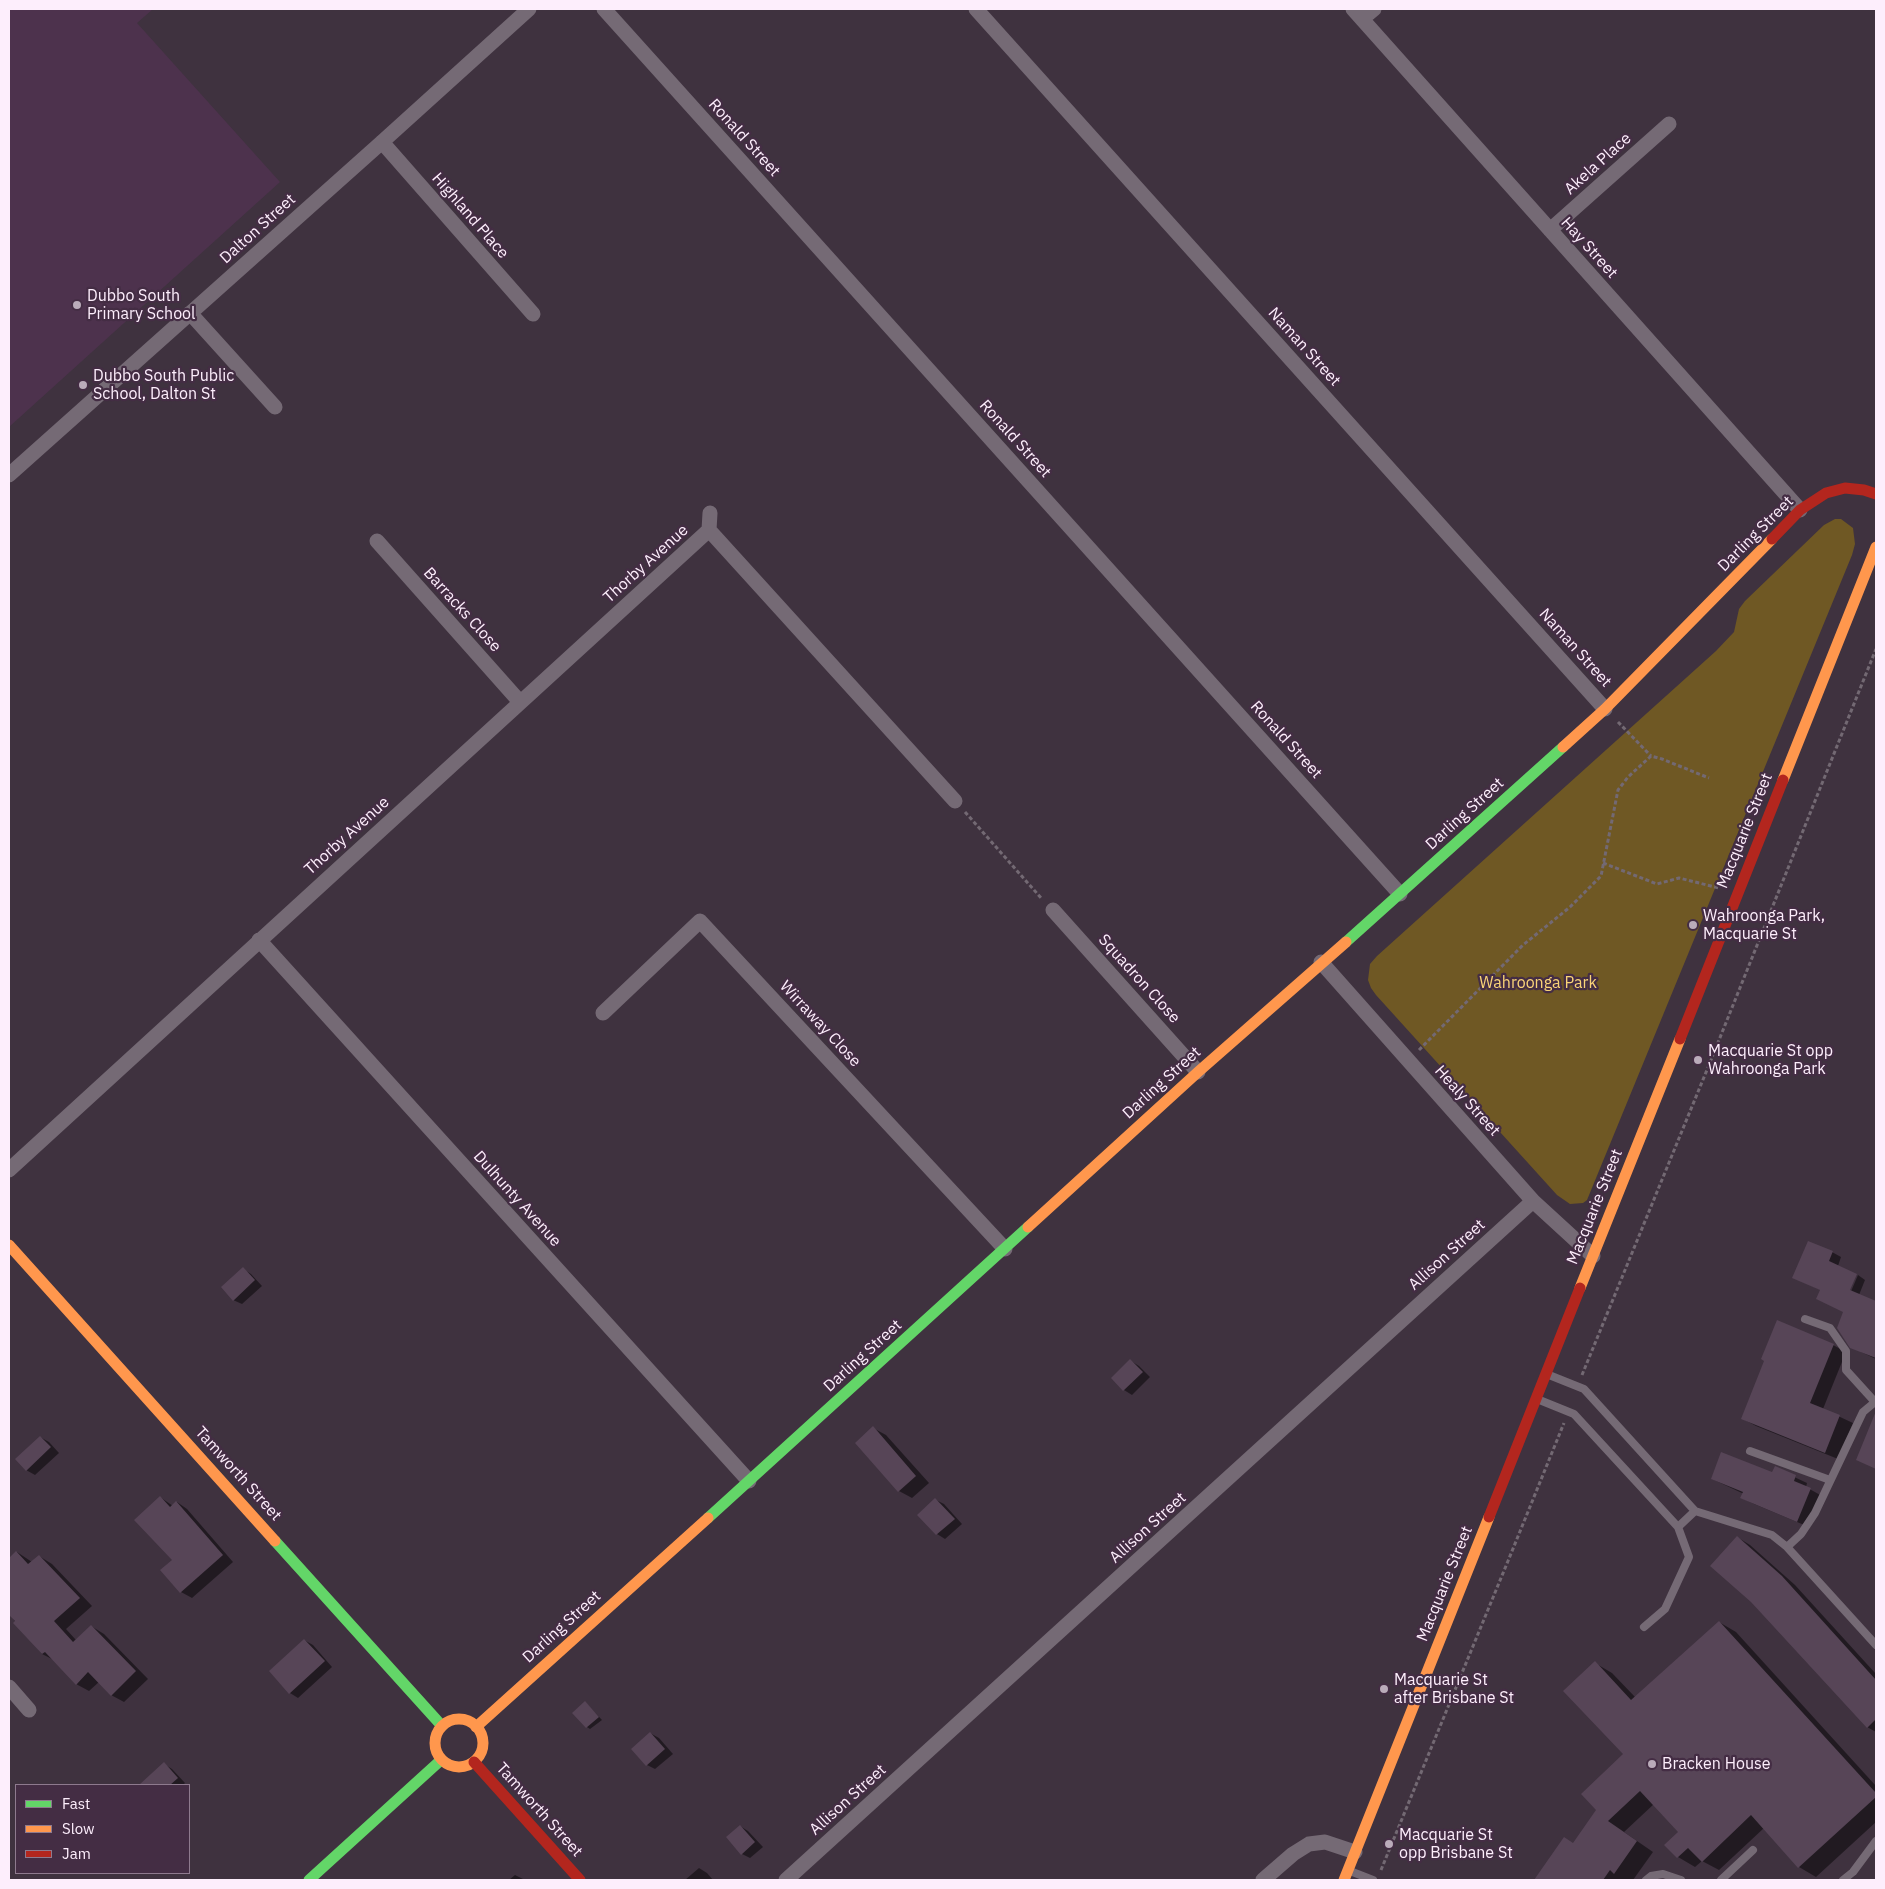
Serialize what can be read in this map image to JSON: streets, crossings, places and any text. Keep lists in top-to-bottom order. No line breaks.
{"streets":{"street":["Ronald Street","Akela Place","Highland Place","Dalton Street","Hay Street","Naman Street","Darling Street","Thorby Avenue","Barracks Close","Macquarie Street","Squadron Close","Wirraway Close","Healy Street","Dulhunty Avenue","Allison Street","Tamworth Street"]},"crossings":[["Ronald Street","Darling Street"],["Akela Place","Hay Street"],["Highland Place","Dalton Street"],["Hay Street","Darling Street"],["Naman Street","Darling Street"],["Darling Street","Squadron Close"],["Darling Street","Wirraway Close"],["Darling Street","Healy Street"],["Darling Street","Dulhunty Avenue"],["Darling Street","Tamworth Street"],["Thorby Avenue","Barracks Close"],["Thorby Avenue","Dulhunty Avenue"],["Macquarie Street","Healy Street"],["Healy Street","Allison Street"]],"parks":["Wahroonga Park"],"places":["Dubbo South Primary School","Dubbo South Public School, Dalton St","Wahroonga Park, Macquarie St","Macquarie St opp Wahroonga Park","Macquarie St after Brisbane St","Bracken House","Macquarie St opp Brisbane St"],"legend":["Fast","Slow","Jam"]}
